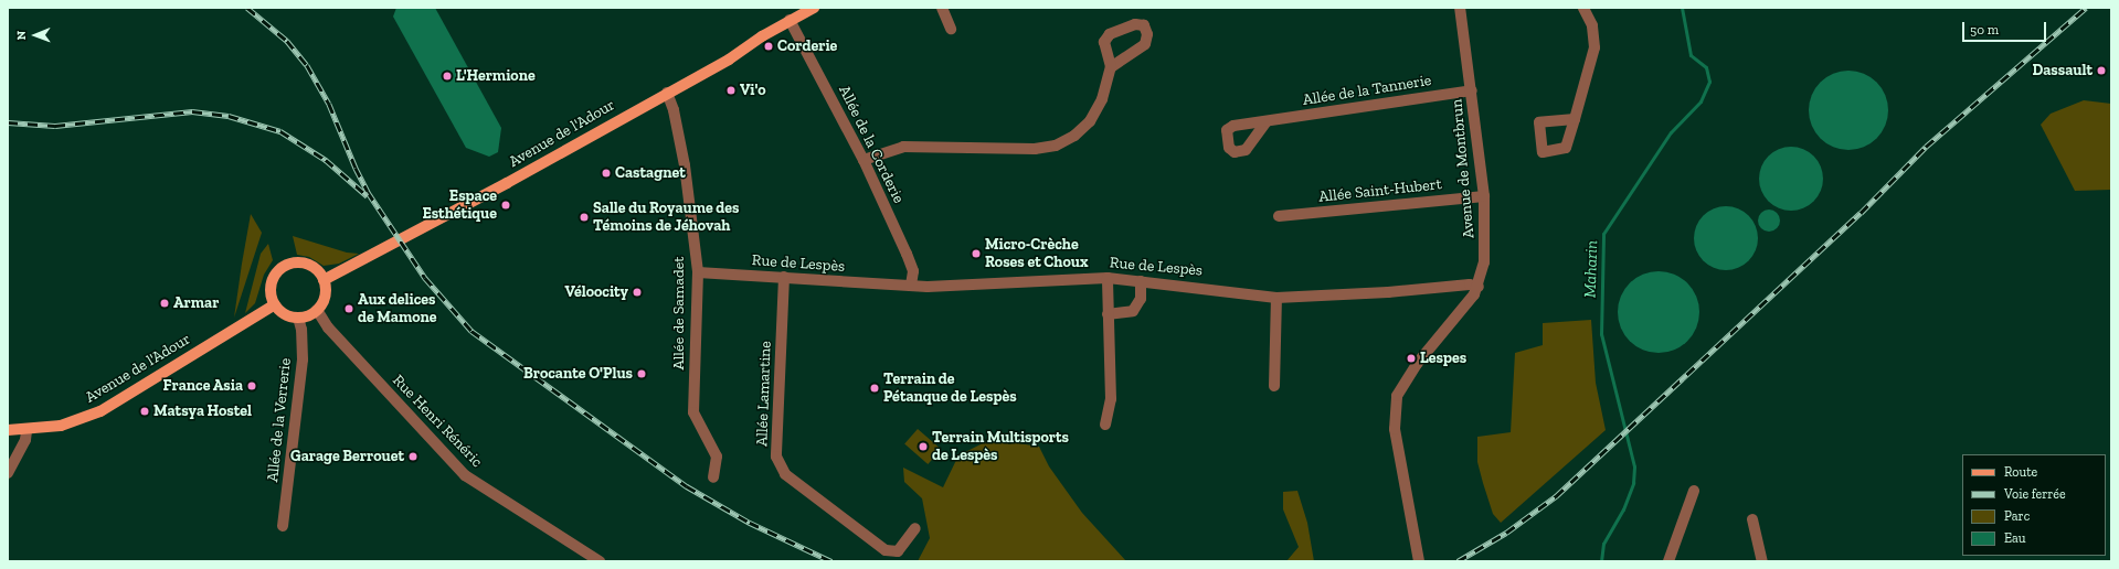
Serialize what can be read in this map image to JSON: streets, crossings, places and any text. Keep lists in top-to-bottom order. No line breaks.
{"streets":{"main road":["Avenue de l'Adour"],"street":["Allée de la Tannerie","Allée de la Corderie","Avenue de Montbrun","Allée Saint-Hubert","Rue de Lespès","Allée de Samadet","Allée Lamartine","Allée de la Verrerie","Rue Henri Rénéric"]},"crossings":[["Allée de la Tannerie","Avenue de Montbrun"],["Avenue de l'Adour","Allée de la Corderie"],["Avenue de l'Adour","Allée de Samadet"],["Avenue de l'Adour","Allée de la Verrerie"],["Avenue de l'Adour","Rue Henri Rénéric"],["Allée de la Corderie","Rue de Lespès"],["Avenue de Montbrun","Allée Saint-Hubert"],["Avenue de Montbrun","Rue de Lespès"],["Rue de Lespès","Allée de Samadet"],["Rue de Lespès","Allée Lamartine"],["Allée de la Verrerie","Rue Henri Rénéric"]],"water":["Maharin"],"places":["Corderie","Dassault","L'Hermione","Vi'o","Castagnet","Espace Esthétique","Salle du Royaume des Témoins de Jéhovah","Micro-Crèche Roses et Choux","Véloocity","Armar","Aux delices de Mamone","Lespes","Brocante O'Plus","France Asia","Terrain de Pétanque de Lespès","Matsya Hostel","Terrain Multisports de Lespès","Garage Berrouet"],"legend":["Route","Voie ferrée","Parc","Eau"],"scale_bar":"50 m","north":"left"}
